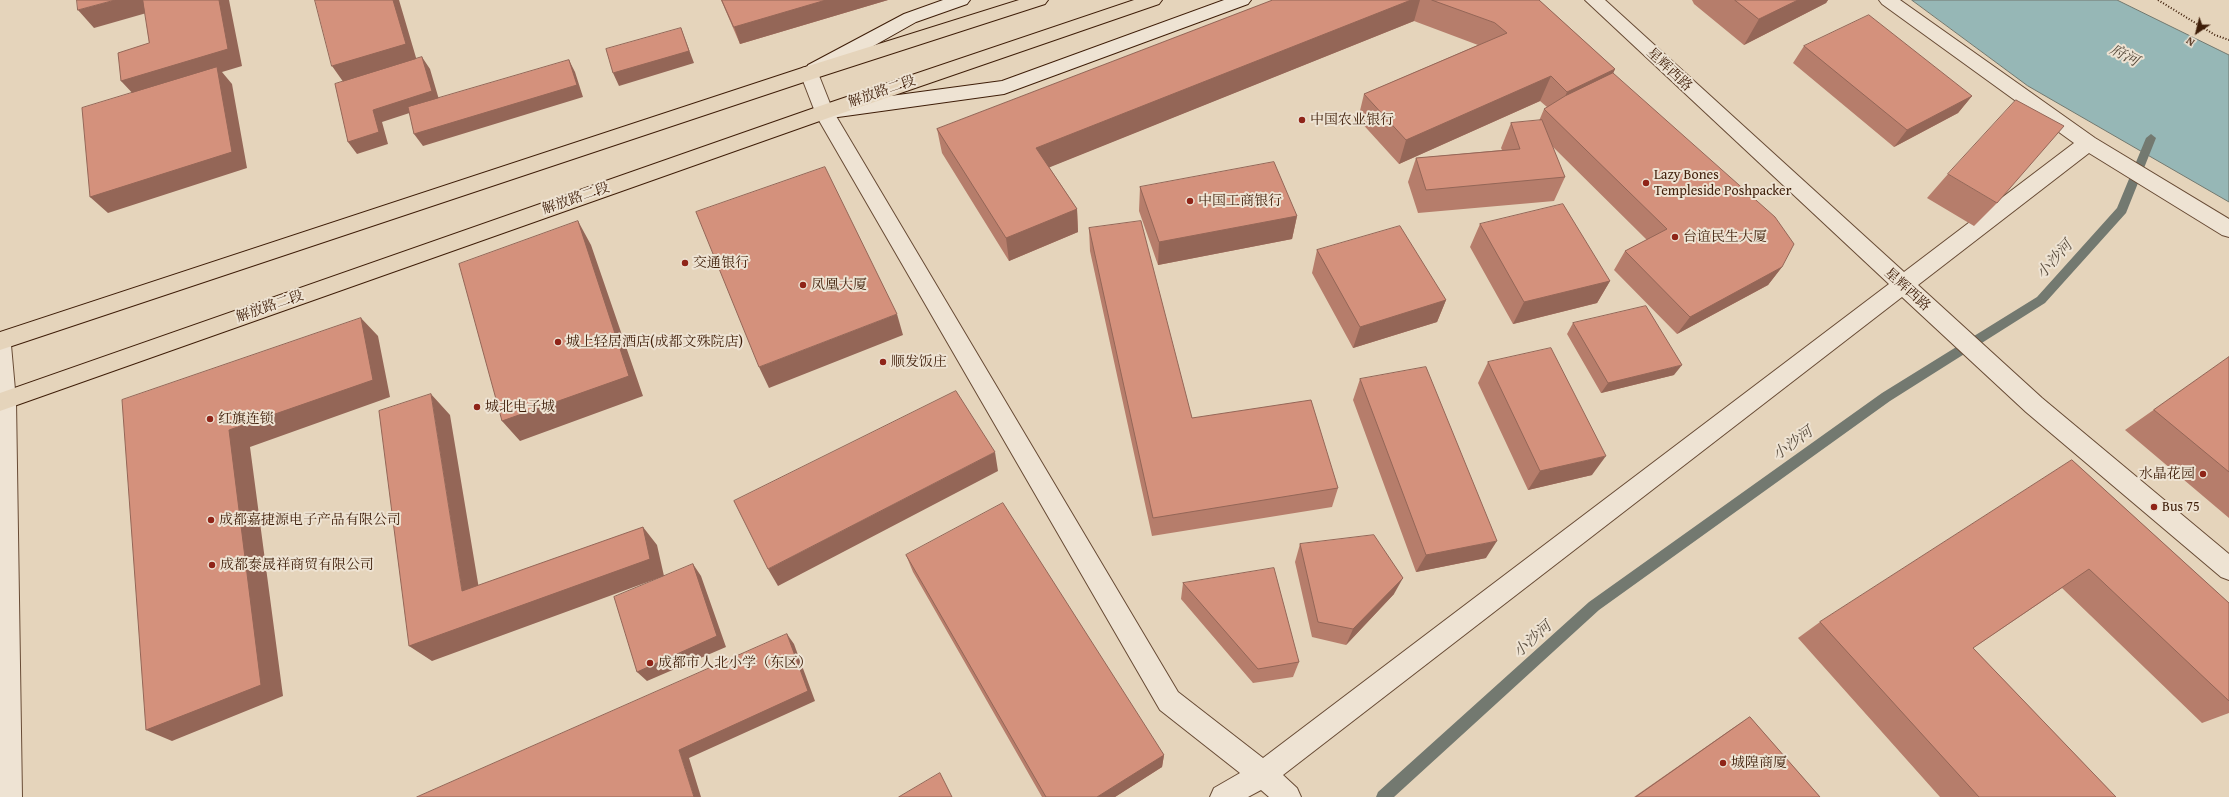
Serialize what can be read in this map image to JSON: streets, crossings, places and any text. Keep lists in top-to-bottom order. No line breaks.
{"streets":{"main road":["解放路二段"],"street":["星辉西路"]},"water":["府河","小沙河"],"places":["中国农业银行","Lazy Bones Templeside Poshpacker","中国工商银行","台谊民生大厦","交通银行","凤凰大厦","城上轻居酒店(成都文殊院店)","顺发饭庄","城北电子城","红旗连锁","水晶花园","Bus 75","成都嘉捷源电子产品有限公司","成都泰晟祥商贸有限公司","成都市人北小学（东区）","城隍商厦"],"north":"bottom left"}
